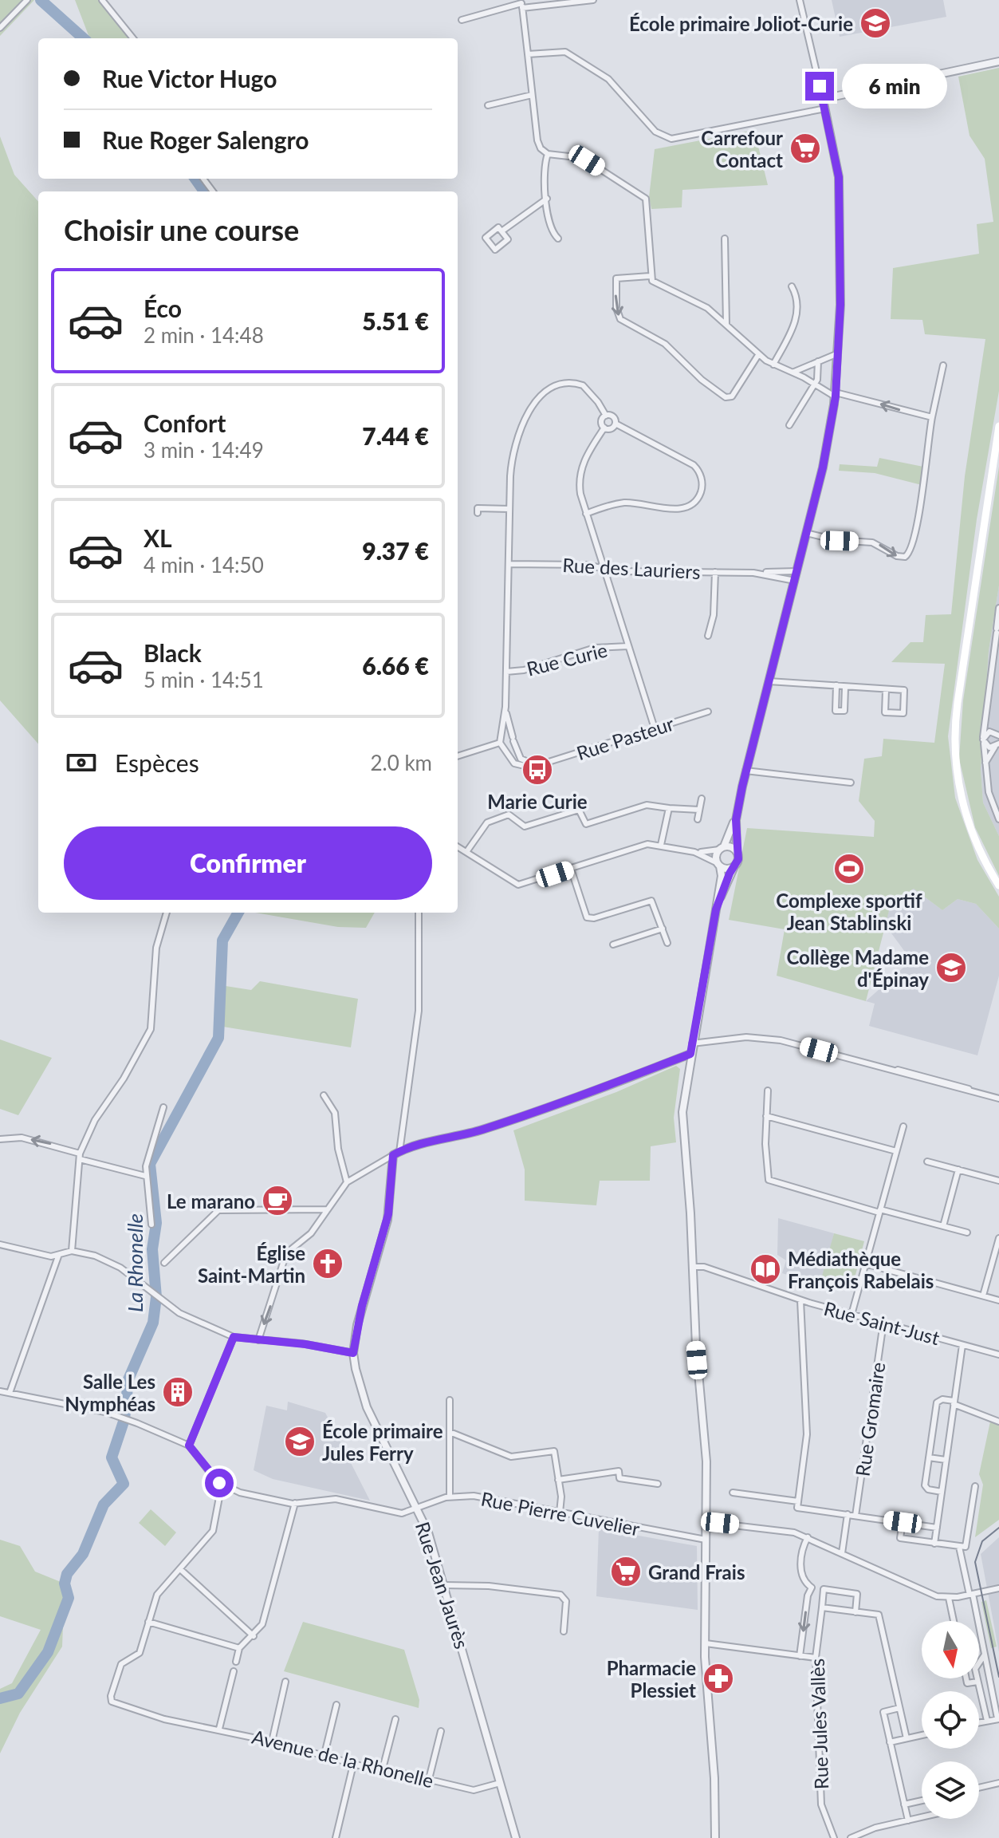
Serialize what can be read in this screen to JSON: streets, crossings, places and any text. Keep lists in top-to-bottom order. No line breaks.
{"streets":{"street":["Rue des Lauriers","Rue Curie","Rue Pasteur","Rue Saint-Just","Rue Gromaire","Rue Pierre Cuvelier","Rue Jean Jaurès","Rue Jules Vallès","Avenue de la Rhonelle"]},"crossings":[["Rue des Lauriers","Rue Curie"],["Rue Curie","Rue Pasteur"],["Rue Saint-Just","Rue Gromaire"],["Rue Pierre Cuvelier","Rue Jean Jaurès"],["Rue Jean Jaurès","Avenue de la Rhonelle"]],"water":["La Rhonelle"],"places":{"school or university":["École primaire Joliot-Curie","Collège Madame d'Épinay","École primaire Jules Ferry"],"supermarket":["Carrefour Contact","Grand Frais"],"bus stop":["Marie Curie"],"sports":["Complexe sportif Jean Stablinski"],"cafe":["Le marano"],"church":["Église Saint-Martin"],"library":["Médiathèque François Rabelais"],"building":["Salle Les Nymphéas"],"pharmacy":["Pharmacie Plessiet"]},"north":"bottom","page":{"banner":["Rue Victor Hugo","Rue Roger Salengro"],"bubble":"6 min","heading":"Choisir une course","list":[{"name":"Éco","note":"2 min · 14:48","value":"5.51 €"},{"name":"Confort","note":"3 min · 14:49","value":"7.44 €"},{"name":"XL","note":"4 min · 14:50","value":"9.37 €"},{"name":"Black","note":"5 min · 14:51","value":"6.66 €"}],"pay":["Espèces","2.0 km"],"buttons":"Confirmer"}}
